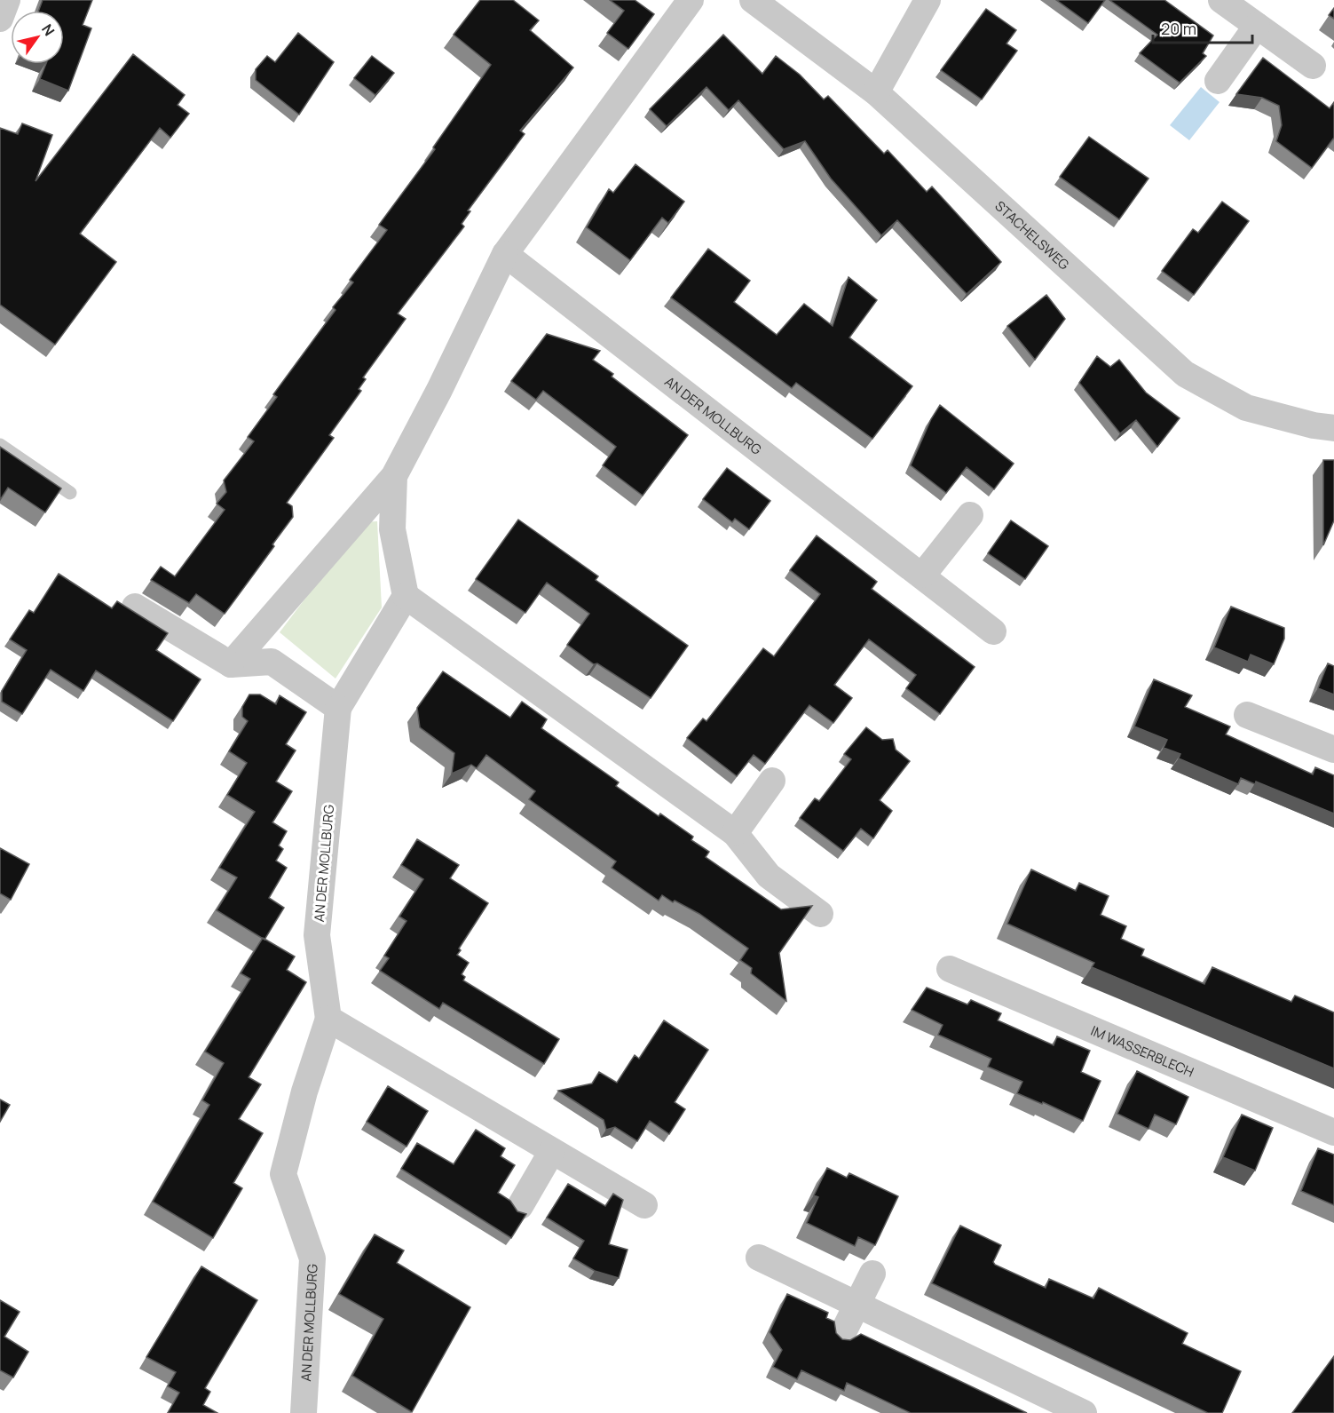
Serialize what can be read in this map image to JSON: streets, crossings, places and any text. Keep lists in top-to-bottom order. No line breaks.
{"streets":{"street":["STACHELSWEG","AN DER MOLLBURG","IM WASSERBLECH"]},"scale_bar":"20 m","north":"top right"}
